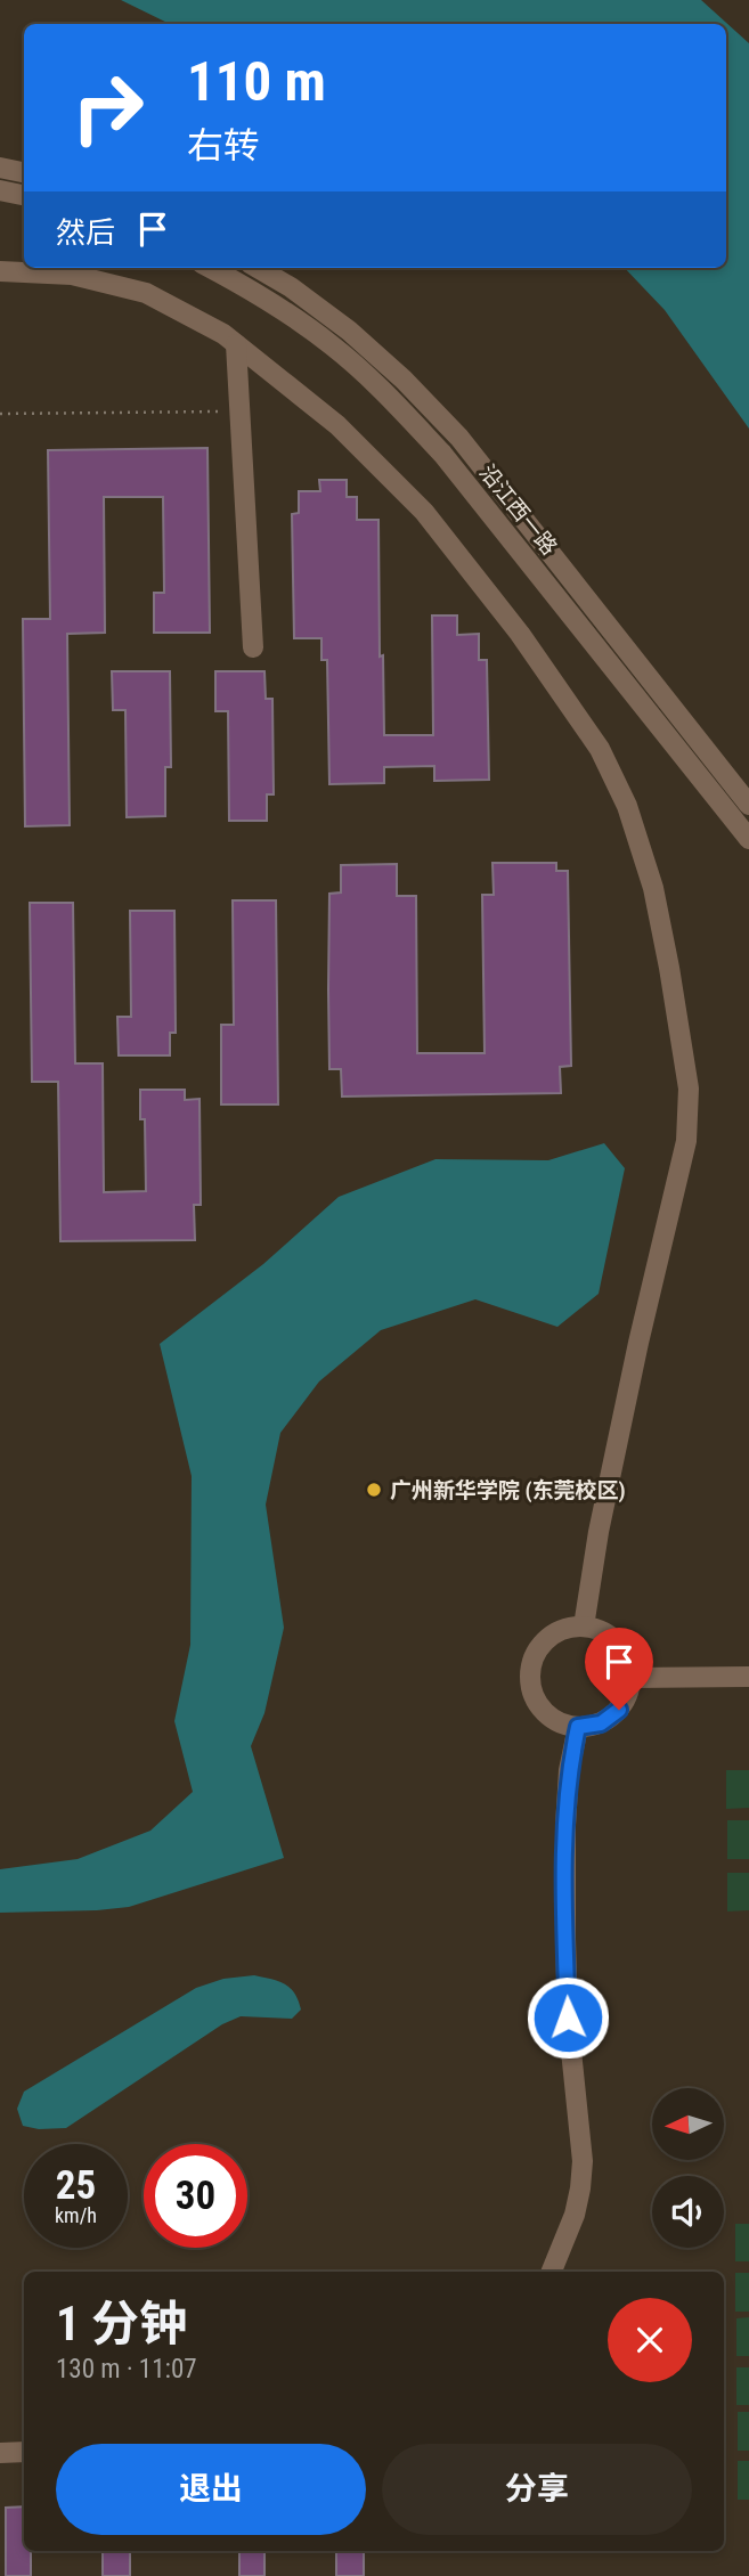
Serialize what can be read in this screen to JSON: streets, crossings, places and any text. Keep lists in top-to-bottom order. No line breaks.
{"streets":{"street":["沿江西一路"]},"places":["广州新华学院 (东莞校区)"],"north":"left","page":{"turn":["110 m","右转"],"then":"然后","speed":"25 km/h","limit":"30","heading":["1 分钟","130 m · 11:07"],"buttons":["退出","分享"]}}
